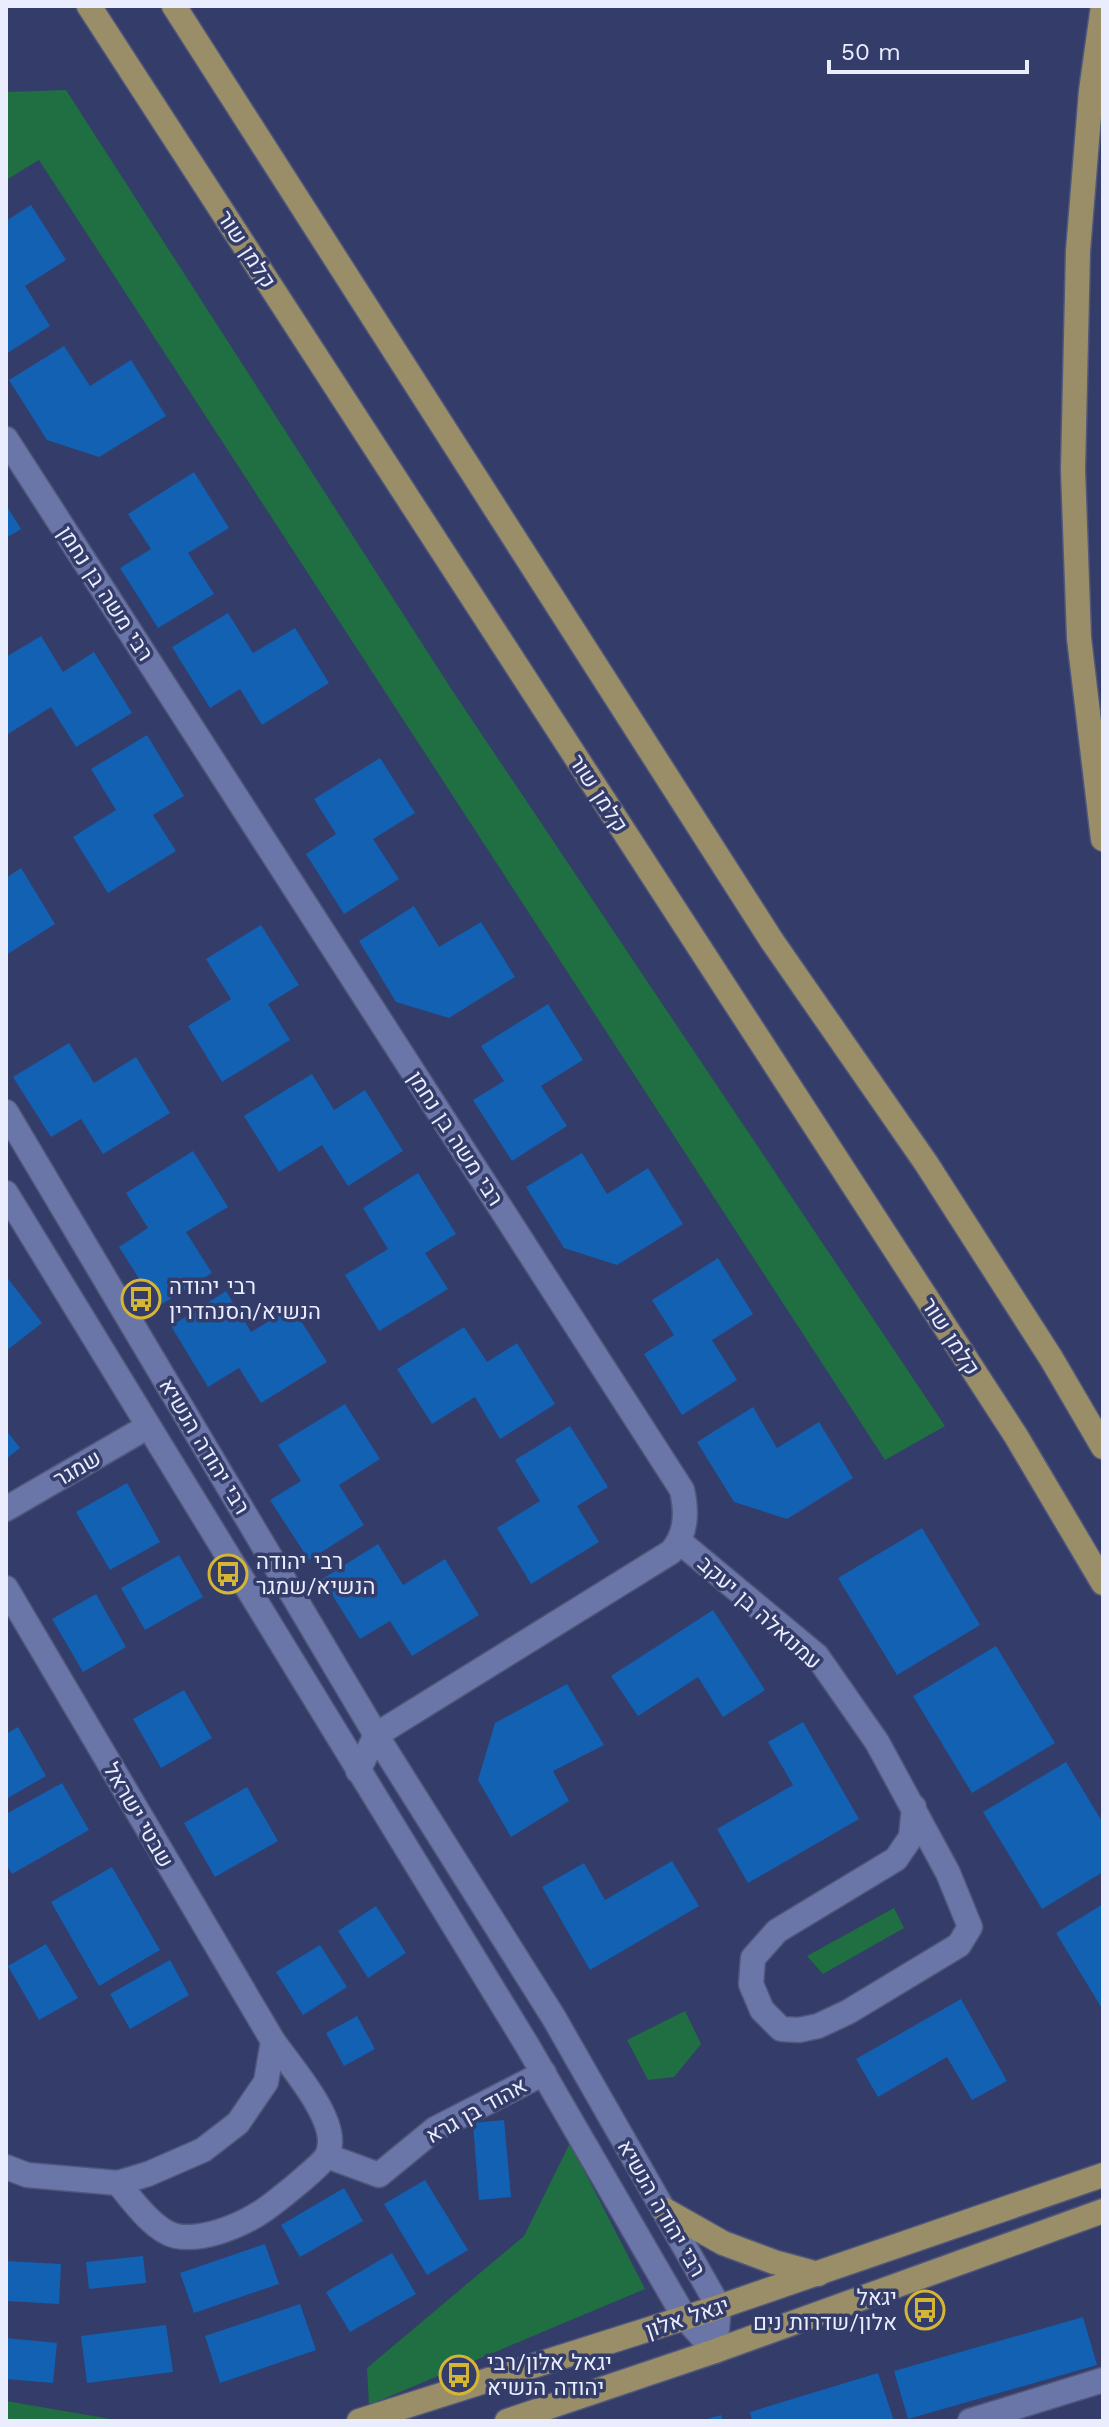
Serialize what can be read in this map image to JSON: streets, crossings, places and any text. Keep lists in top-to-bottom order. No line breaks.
{"streets":{"main road":["קלמן שור","יגאל אלון"],"street":["רבי משה בן נחמן","רבי יהודה הנשיא","שמגר","עמנואלה בן יעקב","שבטי ישראל","אהוד בן גרא"]},"crossings":[["רבי משה בן נחמן","עמנואלה בן יעקב"],["רבי יהודה הנשיא","שמגר"],["רבי יהודה הנשיא","אהוד בן גרא"],["רבי יהודה הנשיא","יגאל אלון"],["שבטי ישראל","אהוד בן גרא"]],"places":{"bus stop":["רבי יהודה הנשיא/הסנהדרין","רבי יהודה הנשיא/שמגר","יגאל אלון/שדרות נים","יגאל אלון/רבי יהודה הנשיא"]},"scale_bar":"50 m"}
